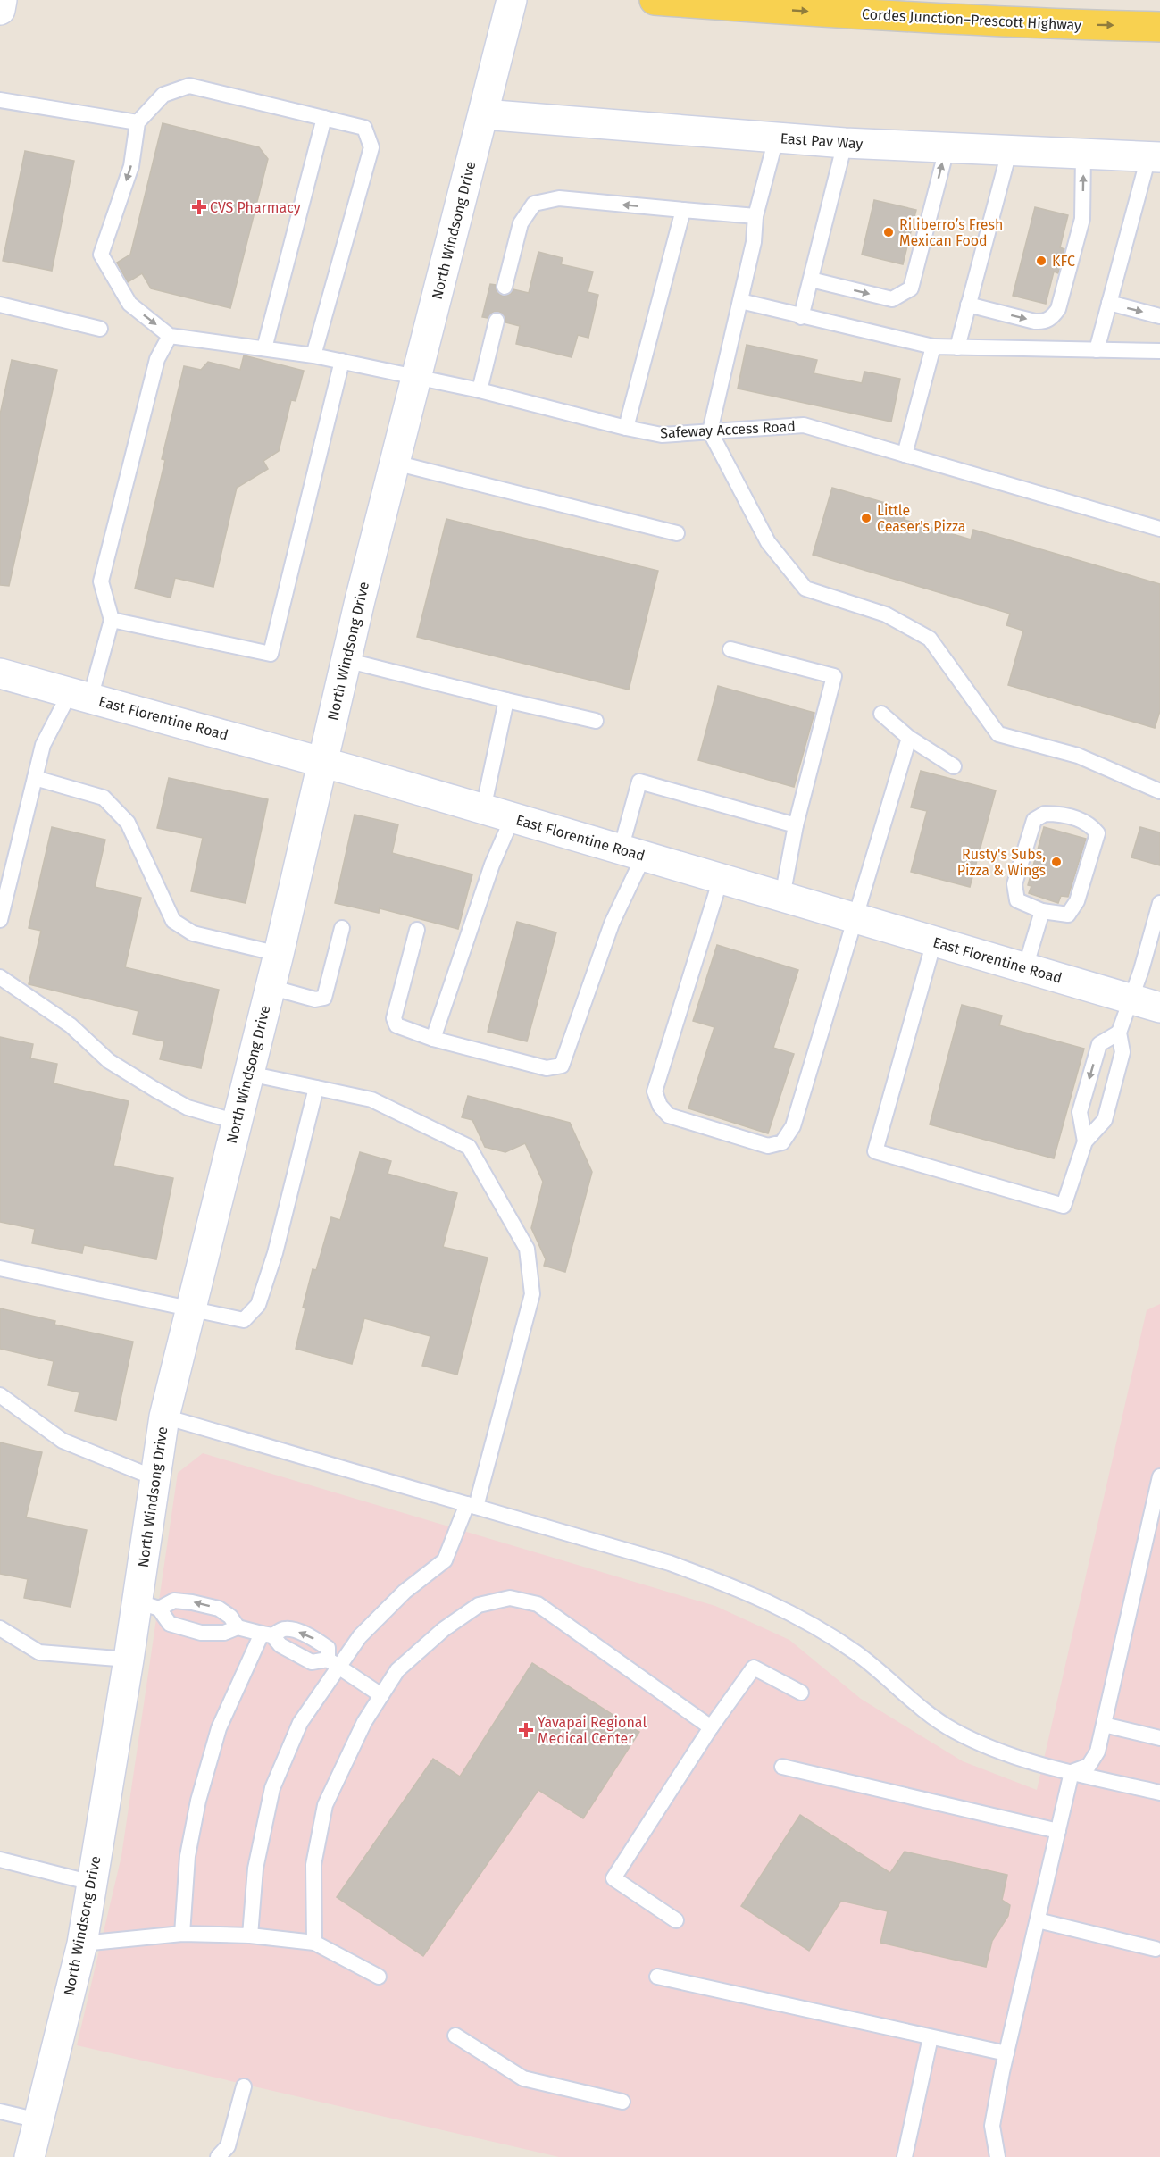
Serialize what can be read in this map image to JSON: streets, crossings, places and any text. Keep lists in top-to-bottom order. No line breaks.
{"streets":{"main road":["Cordes Junction–Prescott Highway"],"street":["East Pav Way","North Windsong Drive","East Florentine Road"],"lane":["Safeway Access Road"]},"crossings":[["East Pav Way","North Windsong Drive"],["North Windsong Drive","Safeway Access Road"],["North Windsong Drive","East Florentine Road"]],"one_way":["Cordes Junction–Prescott Highway"],"places":{"health":["CVS Pharmacy","Yavapai Regional Medical Center"],"other":["Riliberro’s Fresh Mexican Food","KFC","Little Ceaser's Pizza","Rusty's Subs, Pizza & Wings"]}}
